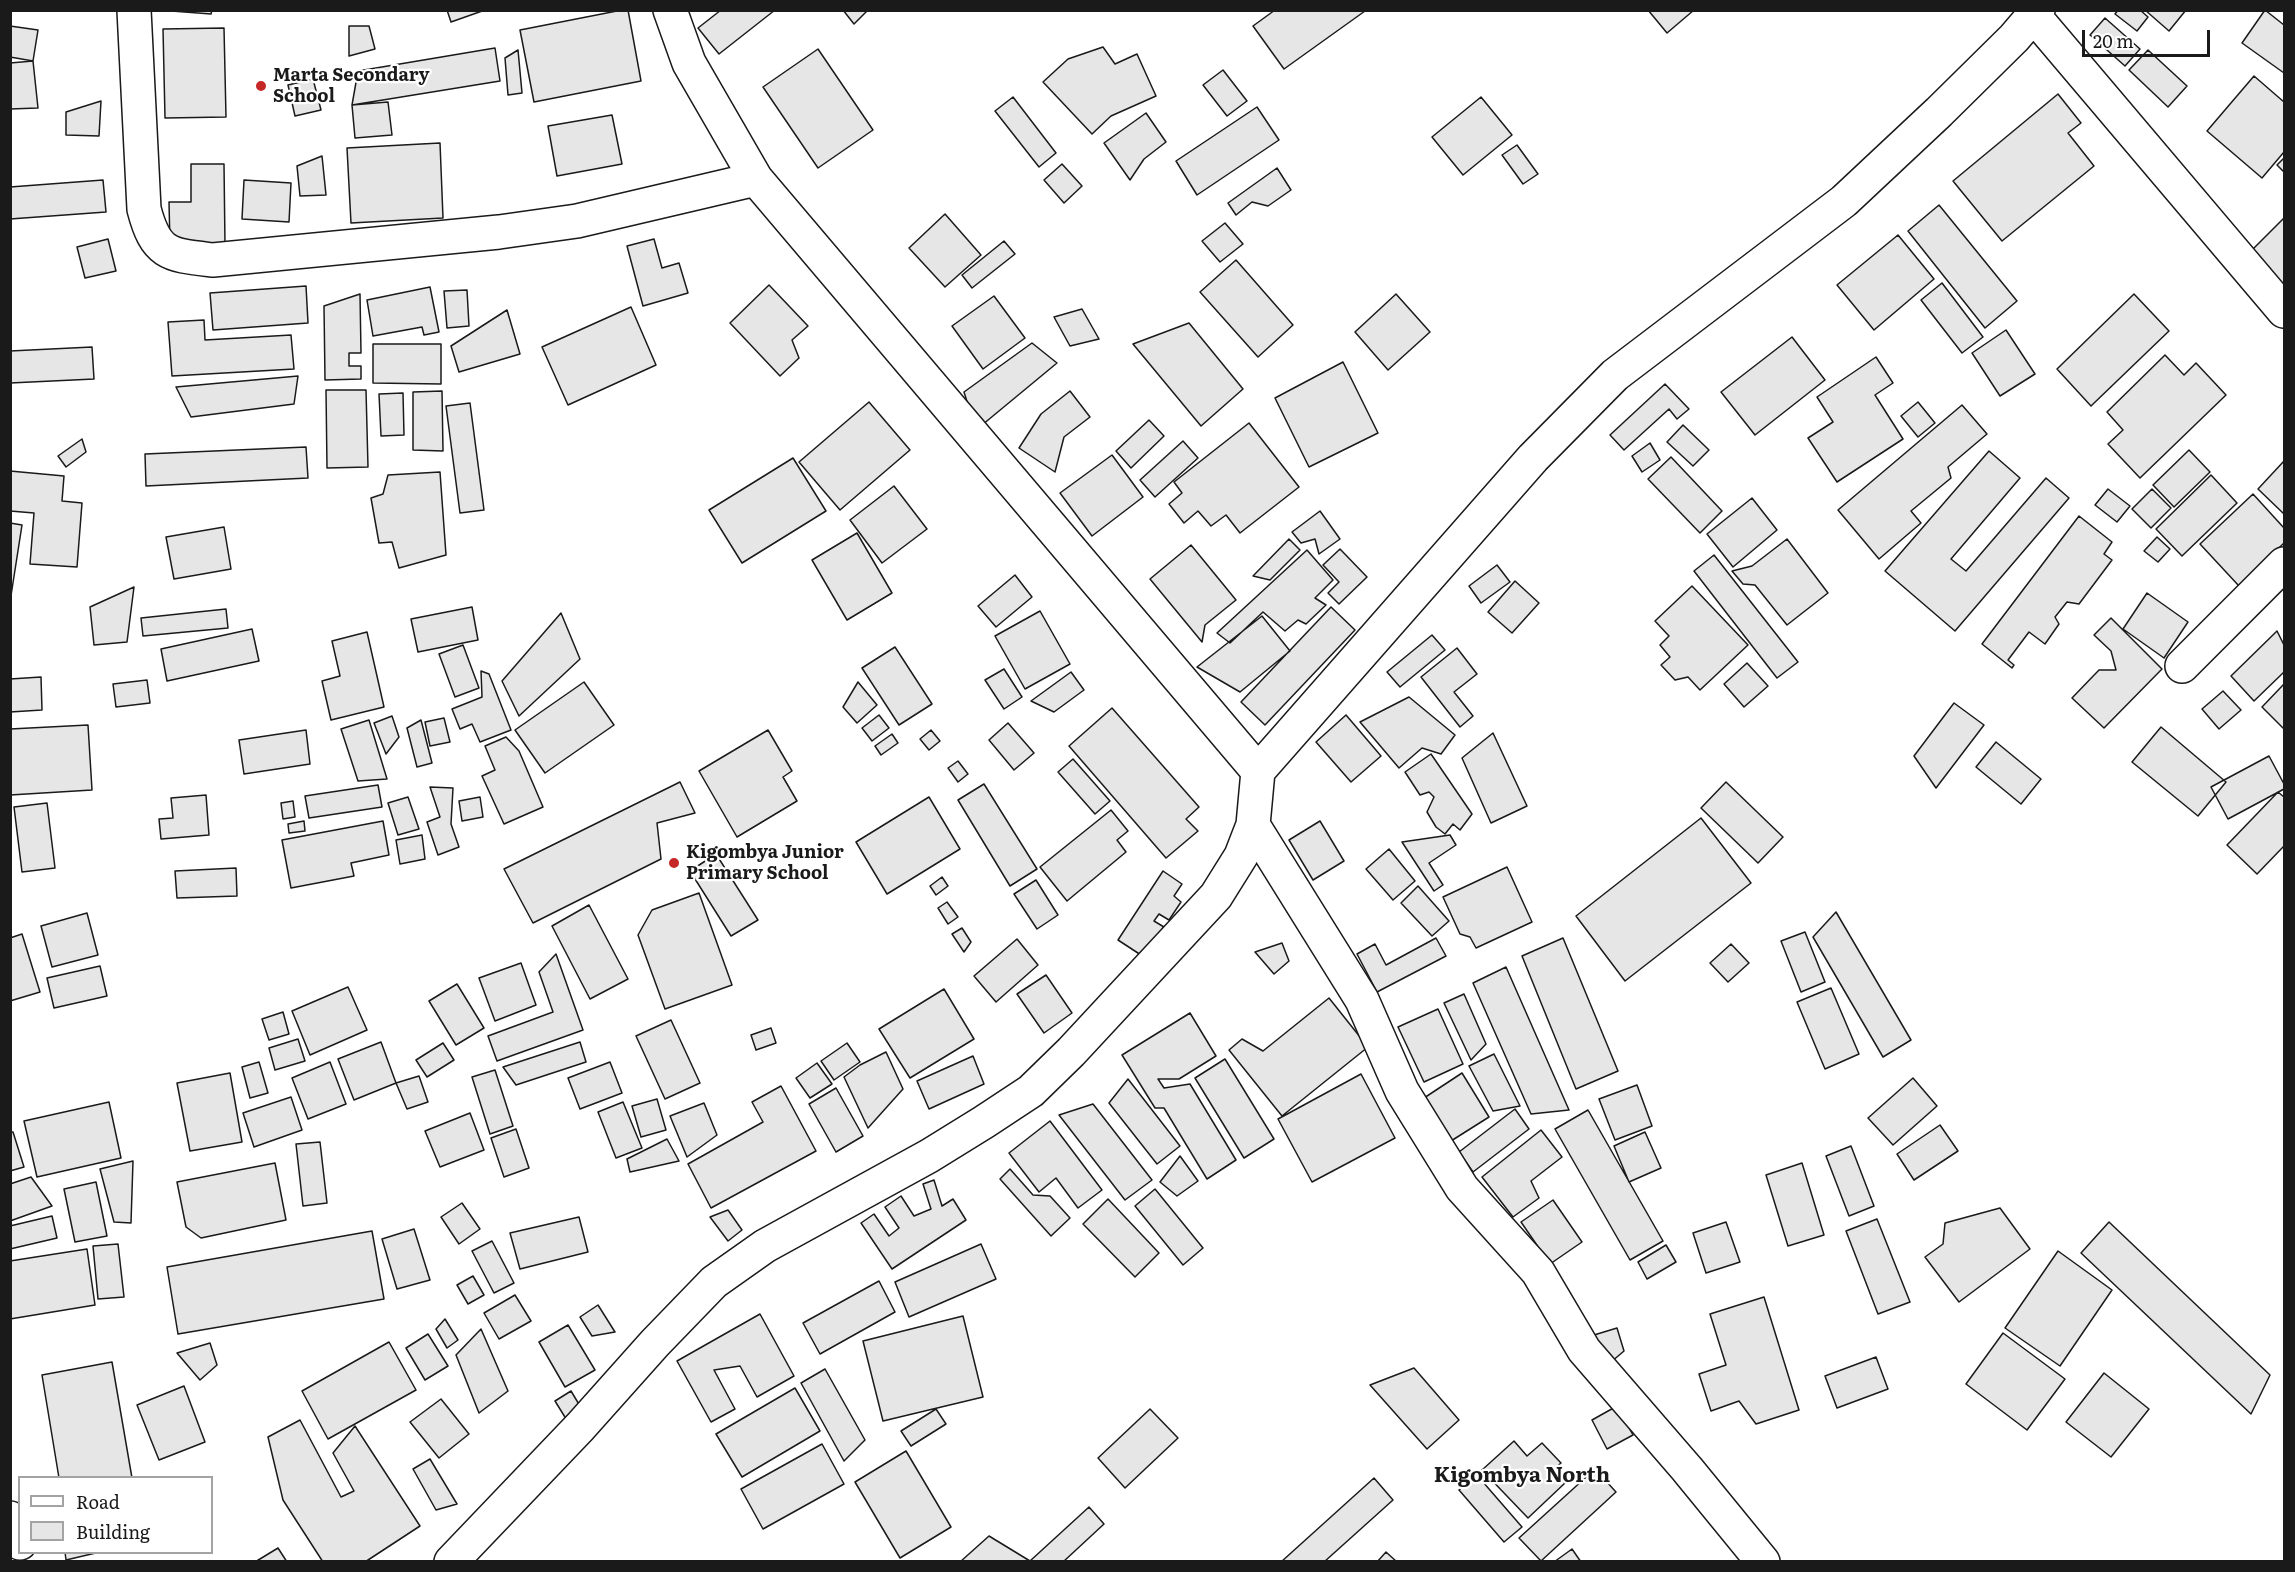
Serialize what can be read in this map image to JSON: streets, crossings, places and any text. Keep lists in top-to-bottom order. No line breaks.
{"districts":["Kigombya North"],"places":["Marta Secondary School","Kigombya Junior Primary School"],"legend":["Road","Building"],"scale_bar":"20 m"}
